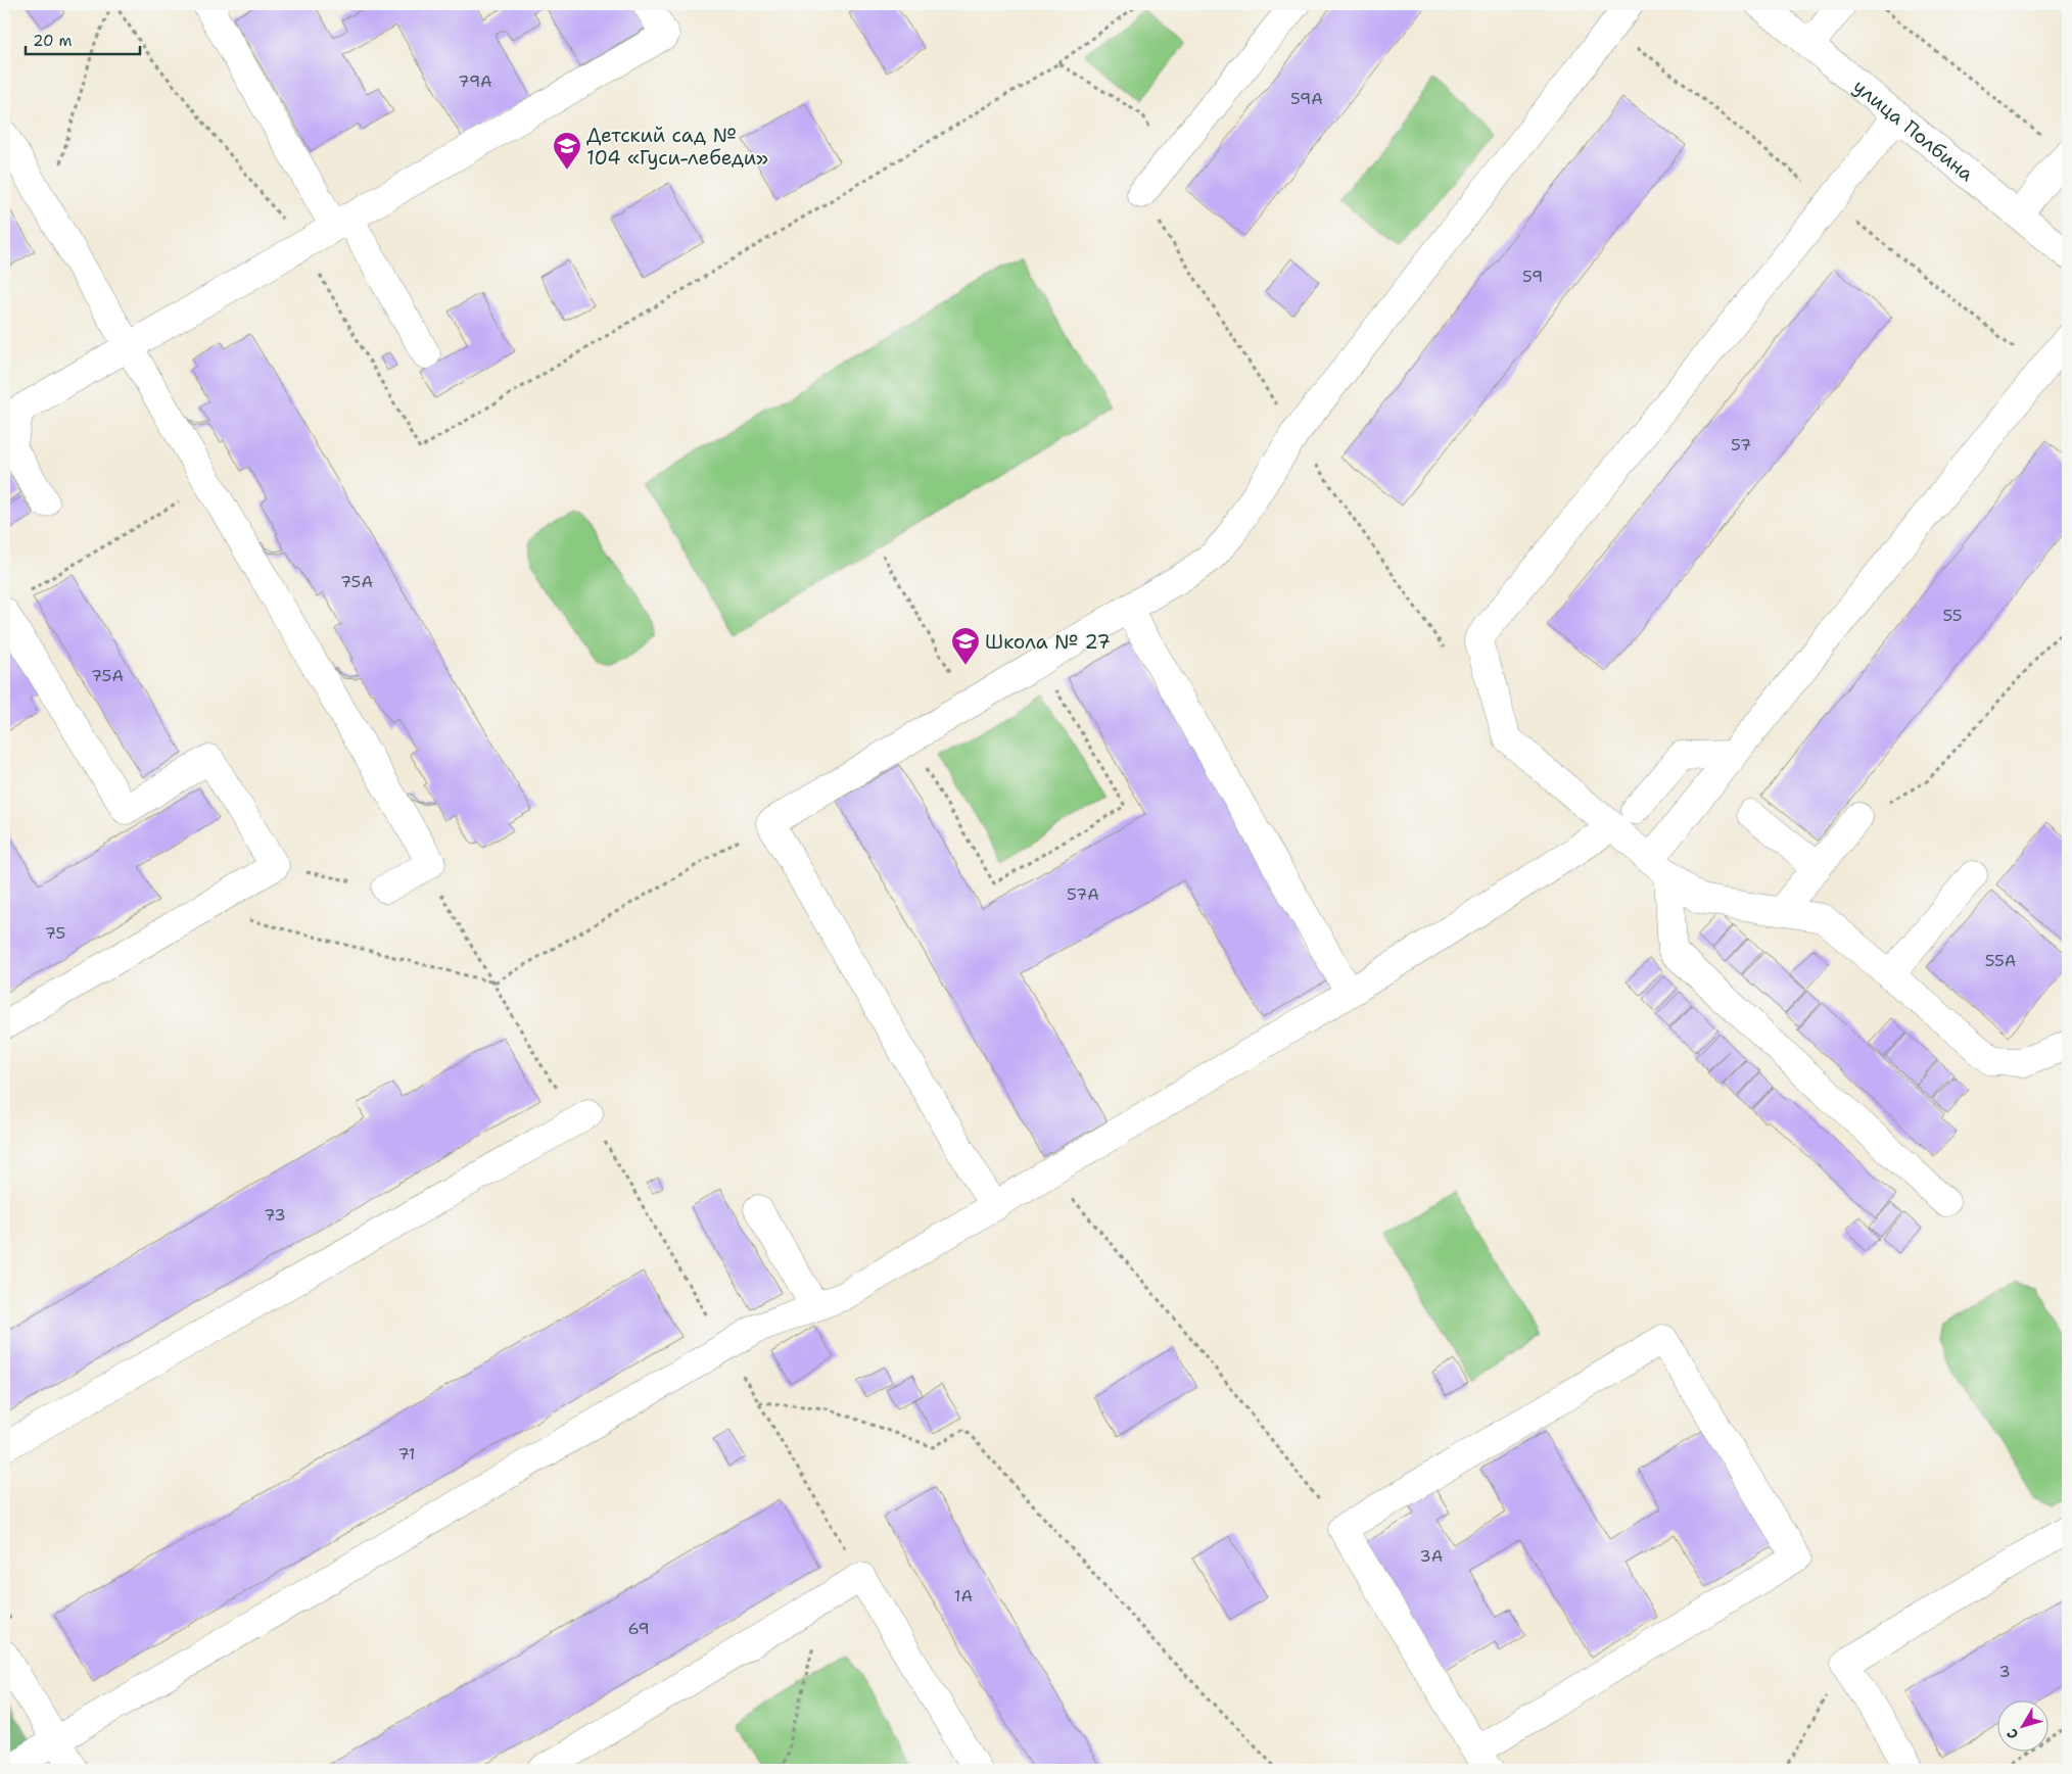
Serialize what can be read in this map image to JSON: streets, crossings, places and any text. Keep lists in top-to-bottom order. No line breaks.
{"streets":{"street":["улица Полбина"]},"places":{"school or university":["Детский сад № 104 «Гуси-лебеди»","Школа № 27"]},"house_numbers":["79А","59А","59","57","75А","55","75А","57А","75","55А","73","71","3А","1А","69","3"],"scale_bar":"20 m","north":"bottom left"}
